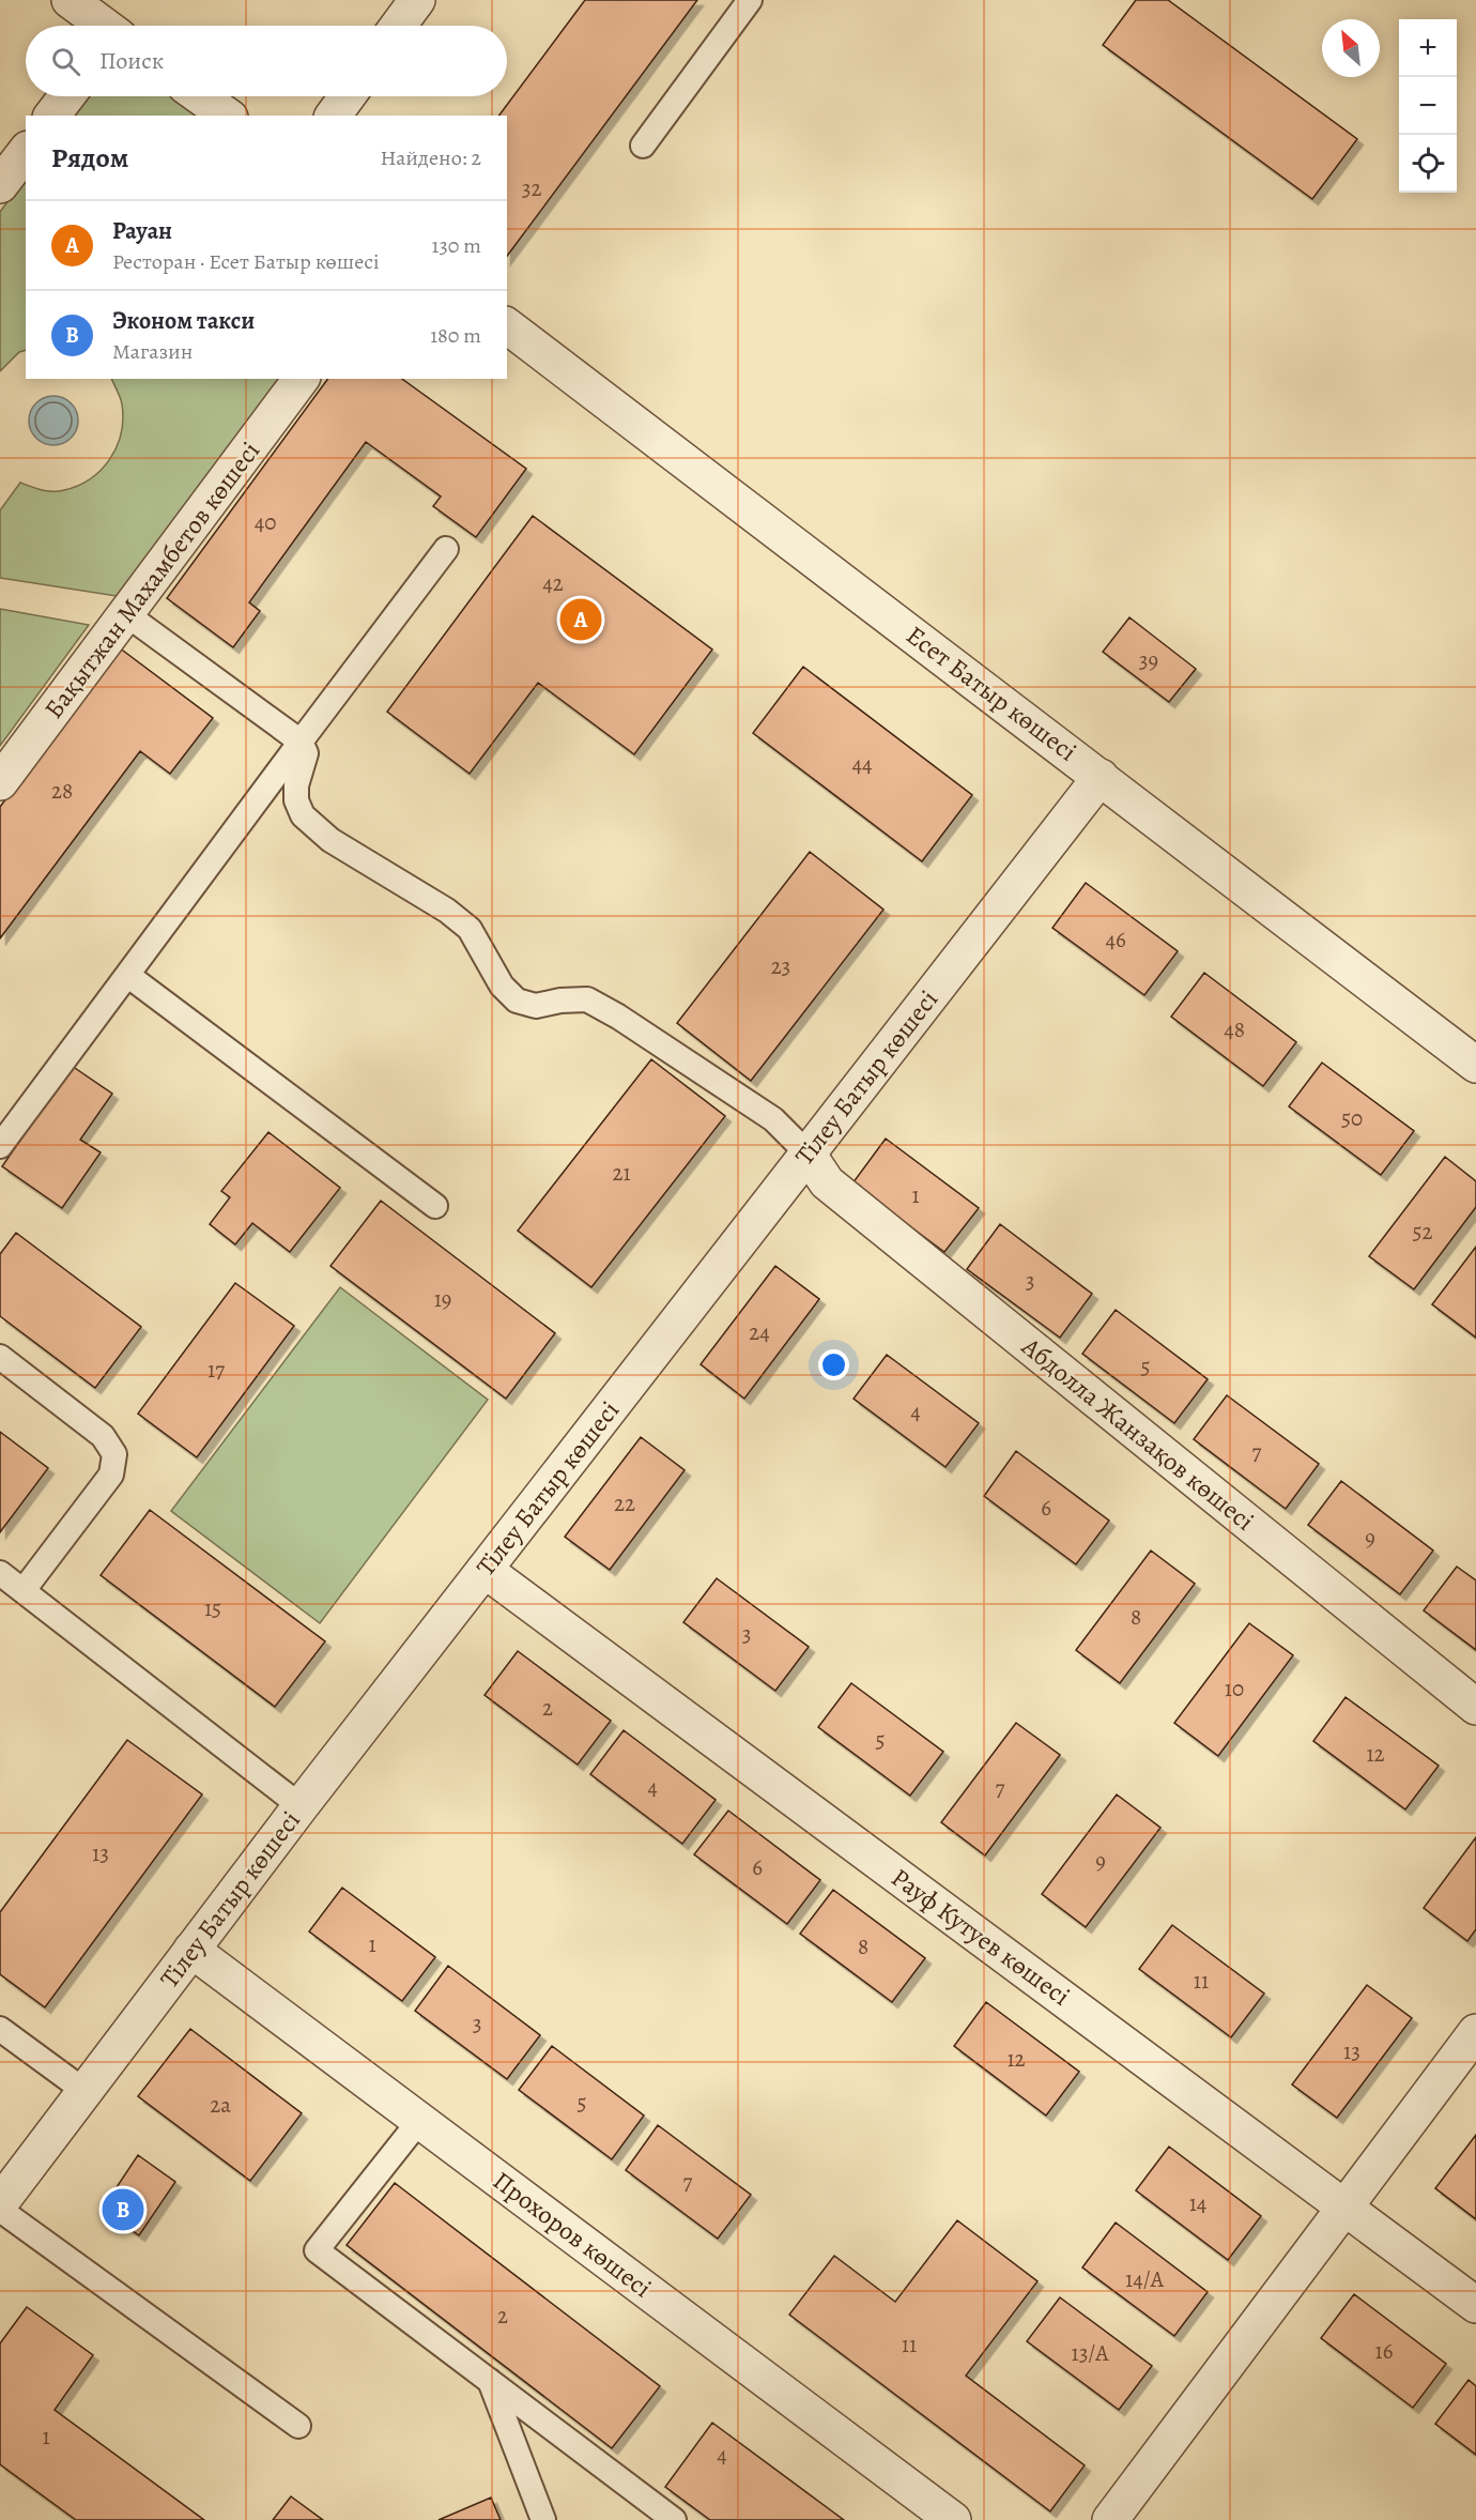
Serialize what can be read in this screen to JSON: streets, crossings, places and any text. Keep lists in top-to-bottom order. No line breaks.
{"streets":{"street":["Бақытжан Махамбетов көшесі","Есет Батыр көшесі","Тілеу Батыр көшесі","Абдолла Жанзақов көшесі","Рауф Кутуев көшесі","Прохоров көшесі"]},"crossings":[["Есет Батыр көшесі","Тілеу Батыр көшесі"],["Тілеу Батыр көшесі","Абдолла Жанзақов көшесі"],["Тілеу Батыр көшесі","Рауф Кутуев көшесі"],["Тілеу Батыр көшесі","Прохоров көшесі"]],"house_numbers":["32","40","42","39","44","28","46","23","48","50","21","1","52","3","19","24","5","17","4","7","22","6","9","15","8","3","10","2","5","12","4","7","13","9","6","1","8","11","3","13","12","5","2а","7","14","14/А","2","11","16","13/А","1","4"],"north":"top left","page":{"map_buttons":["+","−"],"search":"Поиск","heading":["Рядом","Найдено: 2"],"list":[{"mark":"A","name":"Рауан","note":"Ресторан · Есет Батыр көшесі","value":"130 m"},{"mark":"B","name":"Эконом такси","note":"Магазин","value":"180 m"}],"pins":["A","B"]}}
